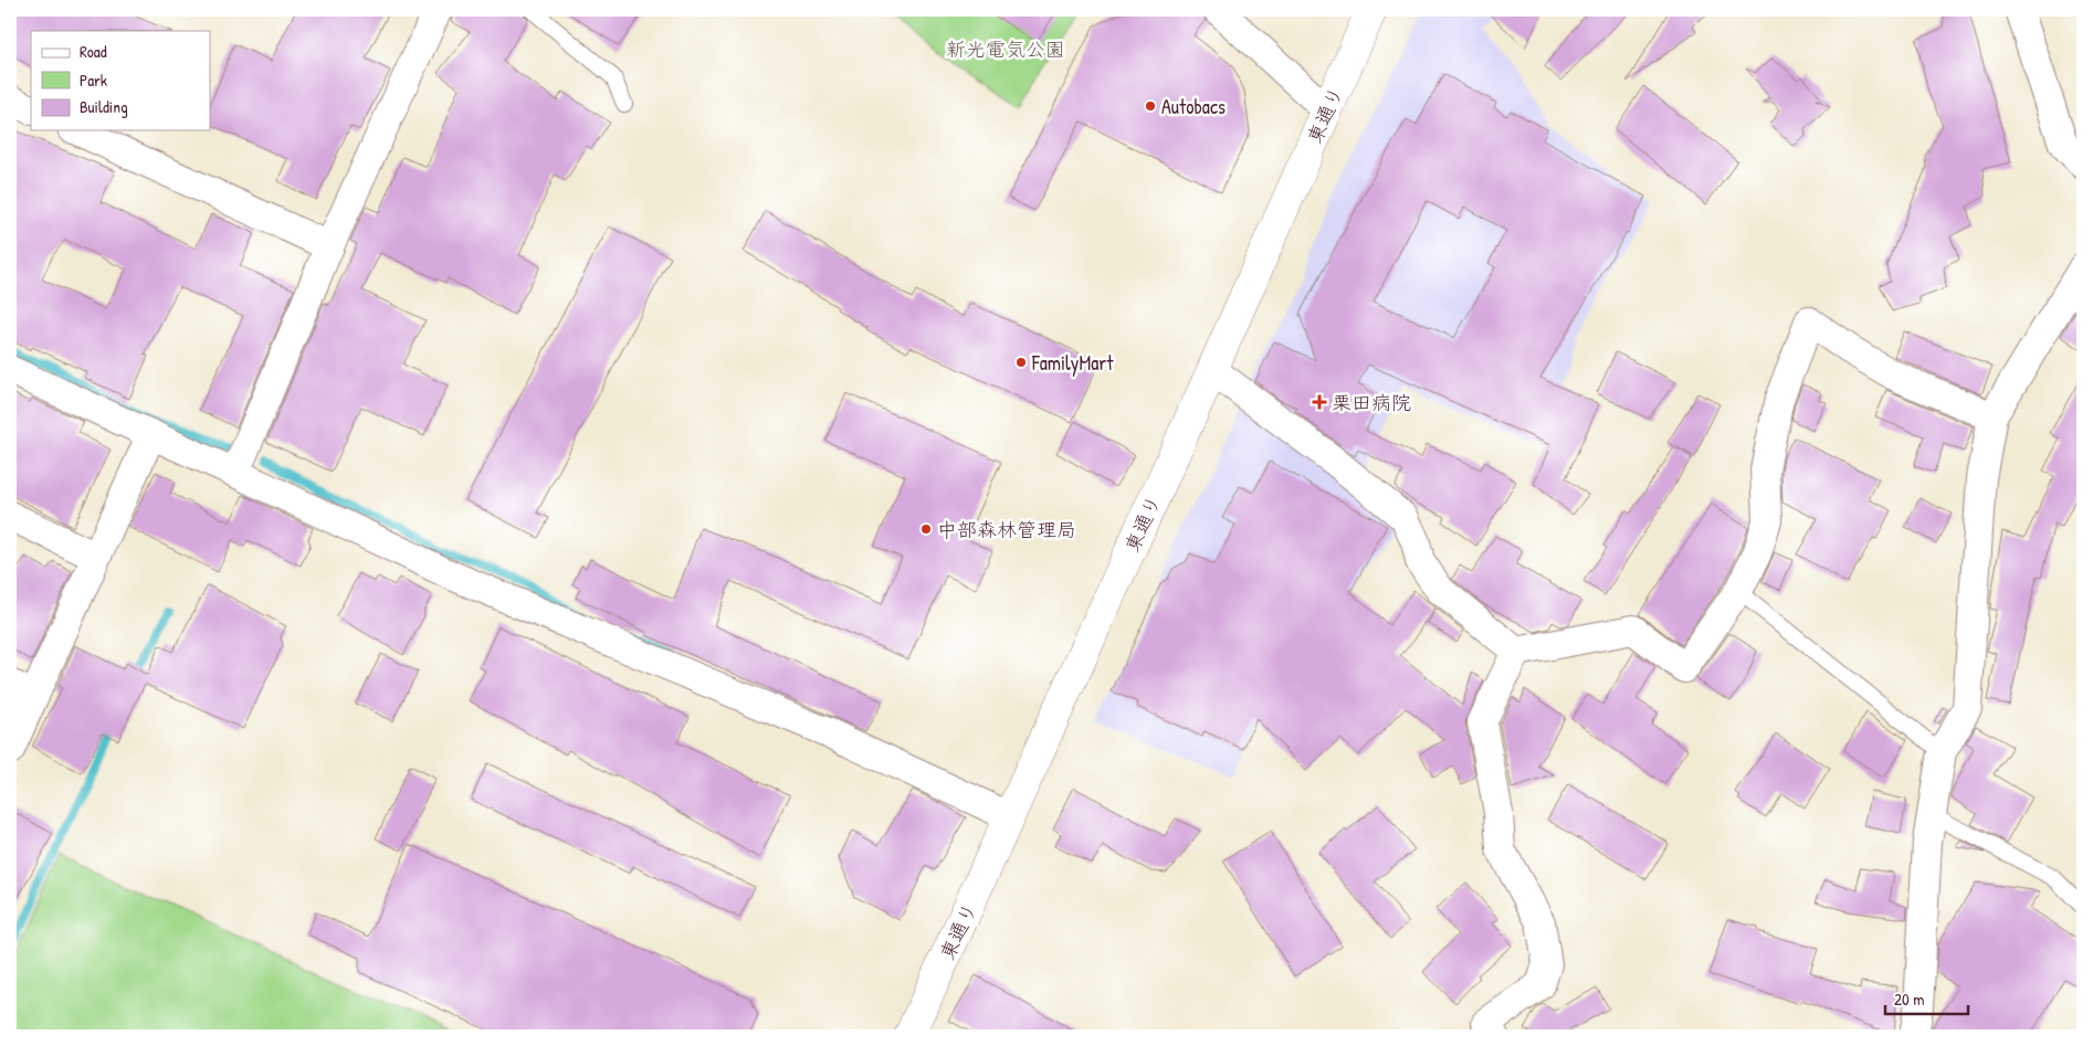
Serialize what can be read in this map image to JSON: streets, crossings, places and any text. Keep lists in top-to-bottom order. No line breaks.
{"streets":{"street":["東通り"]},"parks":["新光電気公園"],"places":{"other":["Autobacs","FamilyMart","中部森林管理局"],"health":["栗田病院"]},"legend":["Road","Park","Building"],"scale_bar":"20 m"}
